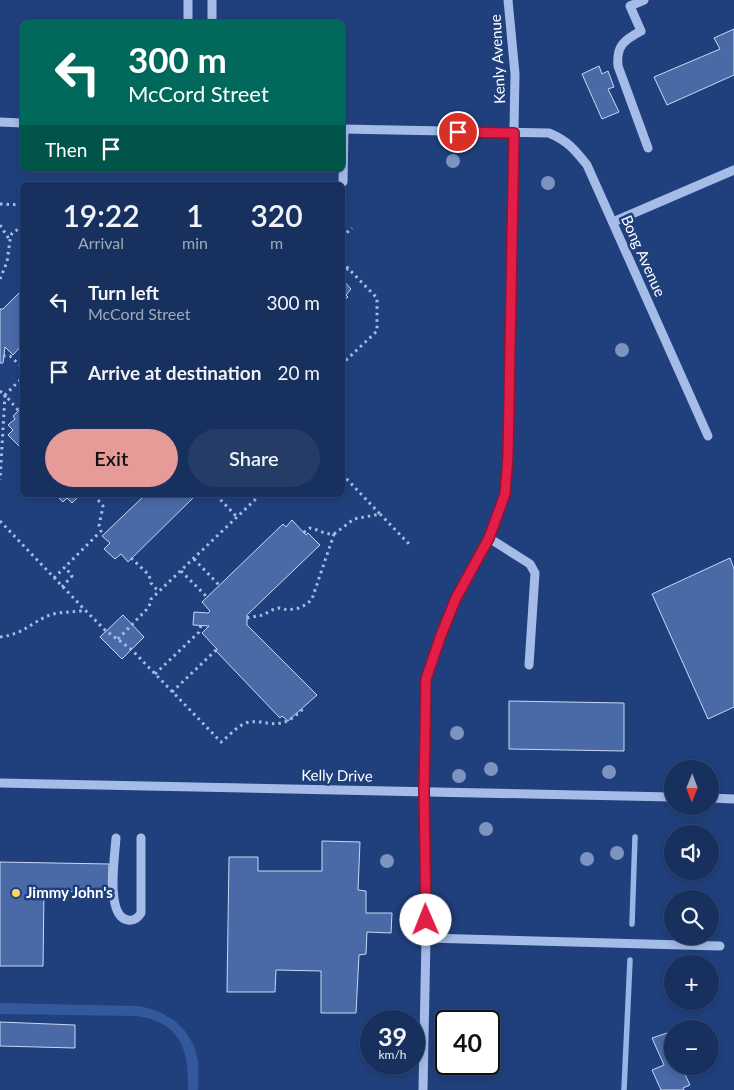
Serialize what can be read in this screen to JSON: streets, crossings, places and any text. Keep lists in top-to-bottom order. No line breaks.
{"streets":{"street":["Kenly Avenue","Bong Avenue","Kelly Drive"]},"crossings":[["Kenly Avenue","Bong Avenue"],["Kenly Avenue","Kelly Drive"]],"places":["Jimmy John's"],"north":"bottom","page":{"turn":["300 m","McCord Street"],"then":"Then","eta":["19:22","Arrival","1","min","320","m"],"list":[{"name":"Turn left","note":"McCord Street","value":"300 m"},{"name":"Arrive at destination","value":"20 m"}],"buttons":["Exit","Share"],"map_buttons":["+","−"],"speed":"39 km/h","limit":"40"}}
